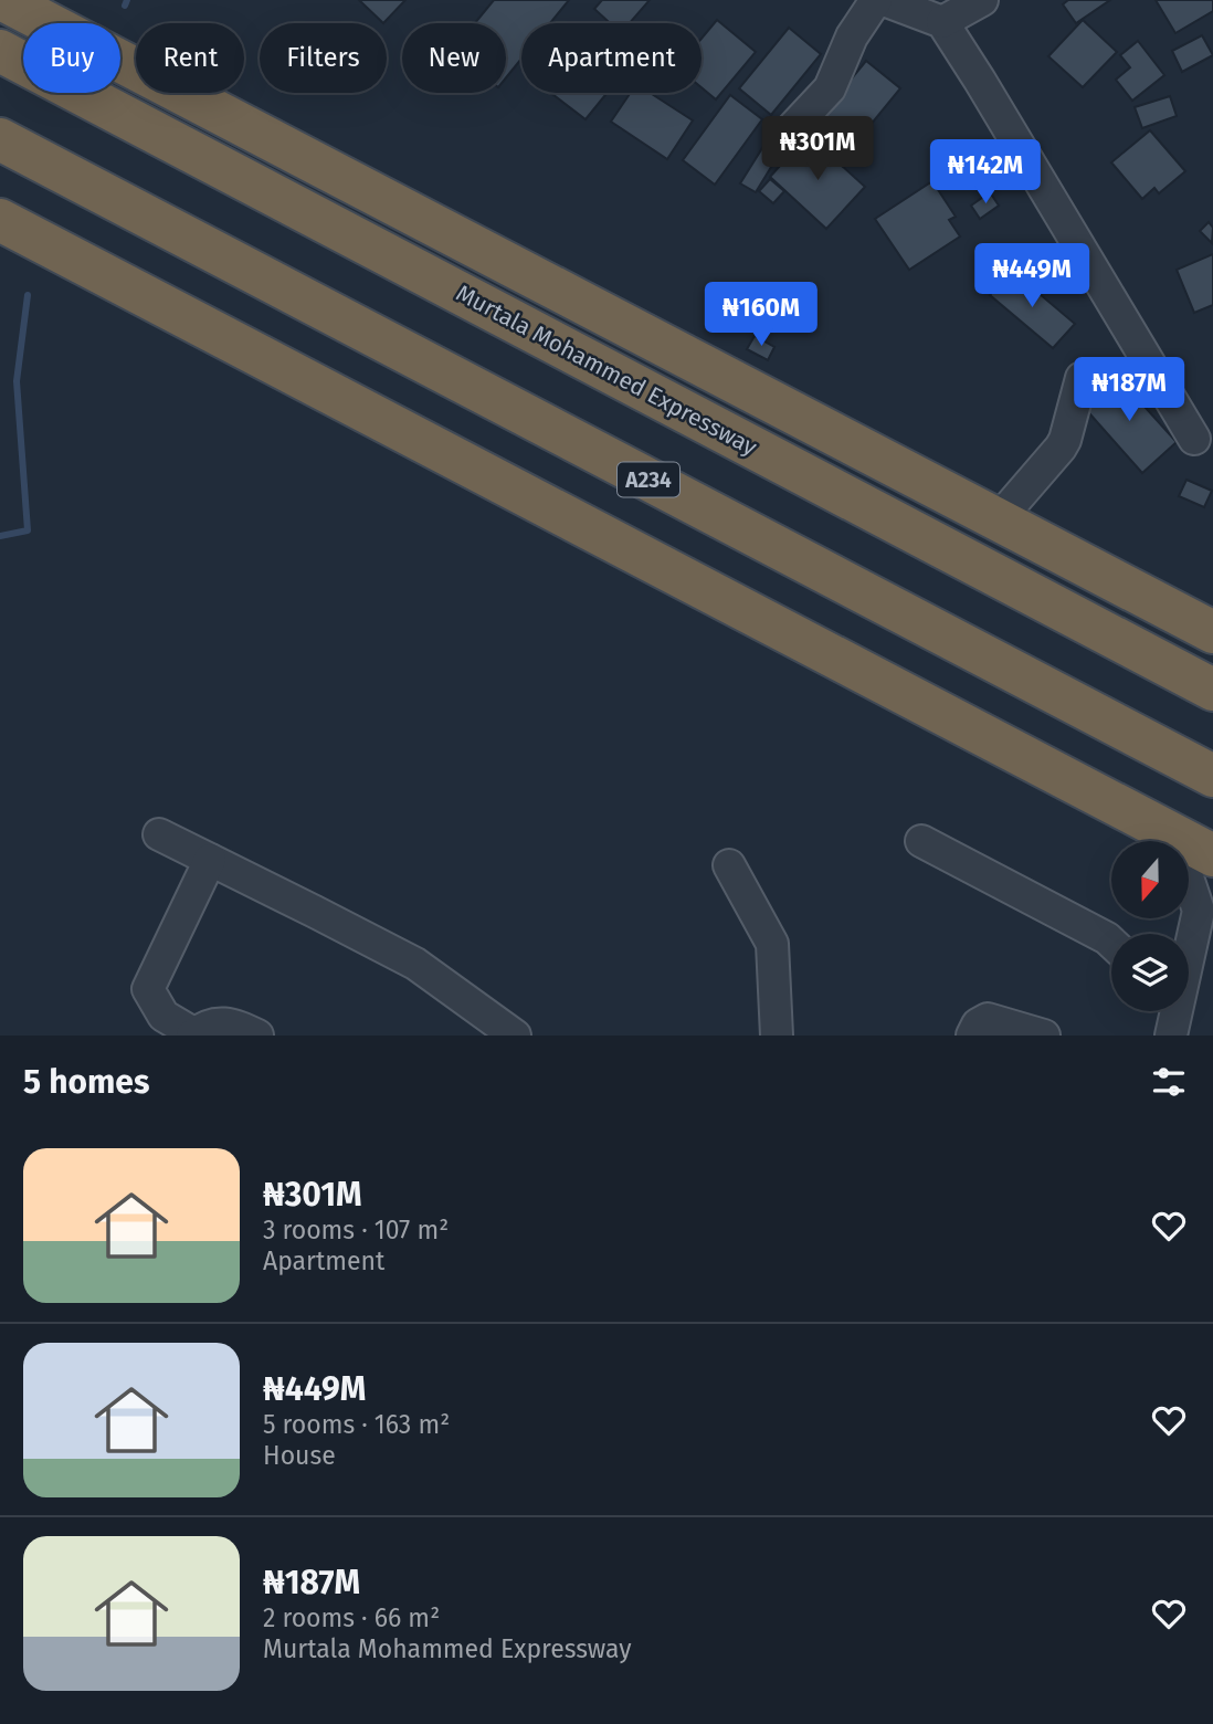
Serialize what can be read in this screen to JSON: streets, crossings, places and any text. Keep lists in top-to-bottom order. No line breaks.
{"streets":{"highway":["Murtala Mohammed Expressway","A234"]},"north":"bottom","page":{"chip":["Buy","Rent","Filters","New","Apartment"],"price":["₦301M","₦142M","₦449M","₦160M","₦187M"],"heading":"5 homes","list":[{"name":"₦301M","note":"3 rooms · 107 m² · Apartment"},{"name":"₦449M","note":"5 rooms · 163 m² · House"},{"name":"₦187M","note":"2 rooms · 66 m² · Murtala Mohammed Expressway"}]}}
